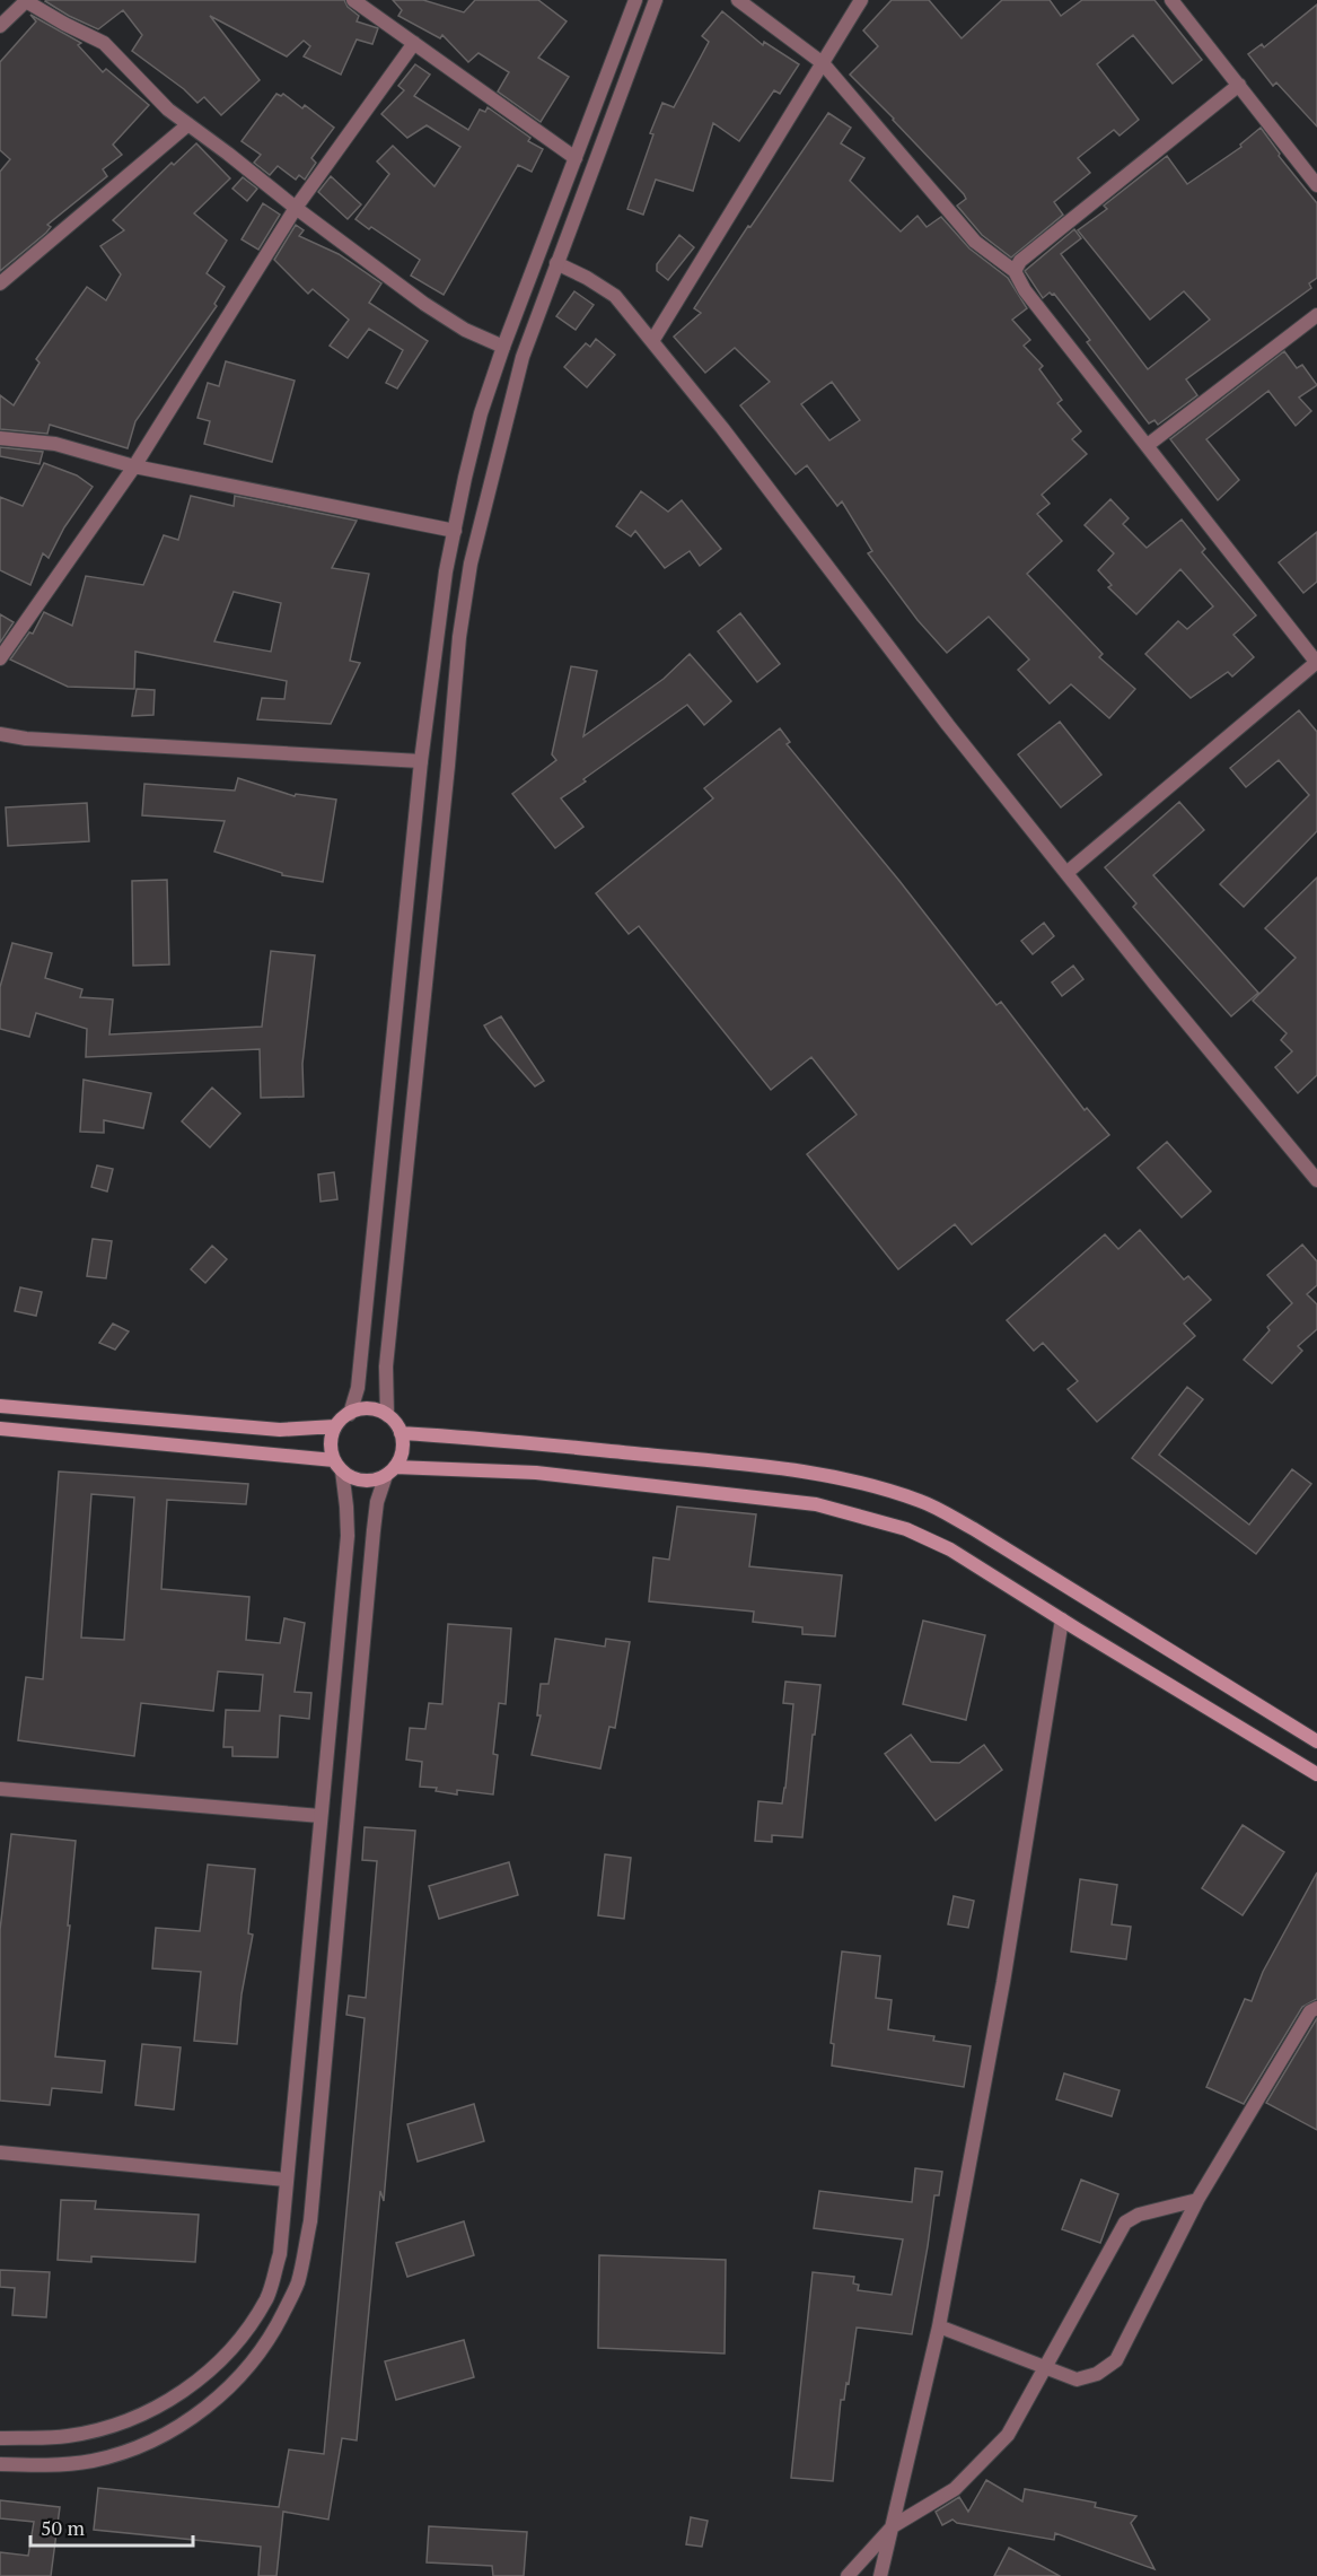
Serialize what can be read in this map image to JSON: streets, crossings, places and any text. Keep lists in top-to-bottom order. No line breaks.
{"scale_bar":"50 m"}
